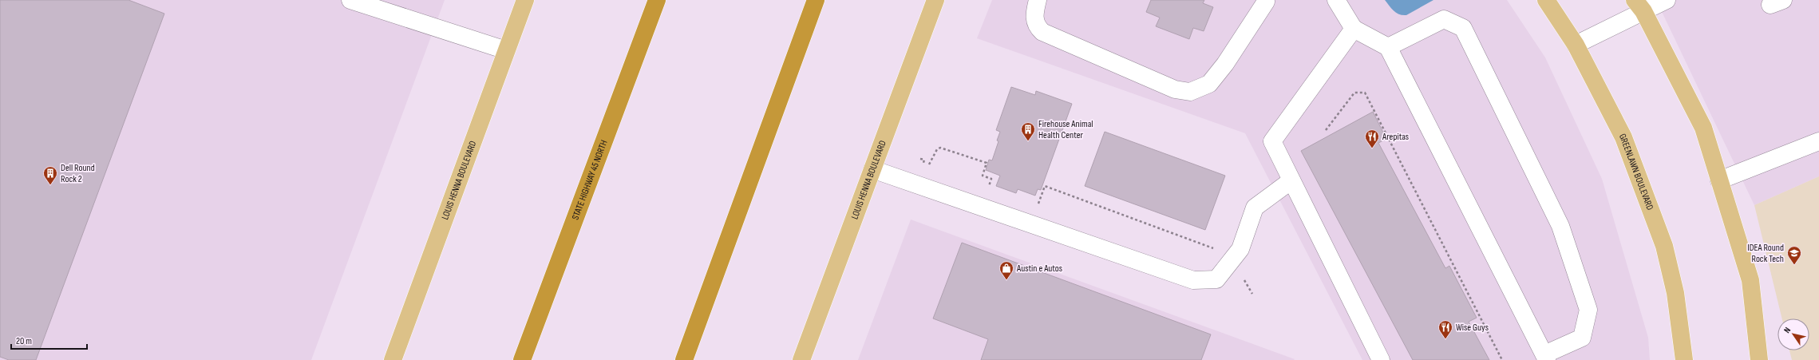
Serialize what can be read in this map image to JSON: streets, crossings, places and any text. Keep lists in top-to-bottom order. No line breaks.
{"streets":{"highway":["STATE HIGHWAY 45 NORTH"],"main road":["GREENLAWN BOULEVARD","LOUIS HENNA BOULEVARD"]},"places":{"building":["Firehouse Animal Health Center","Dell Round Rock 2"],"restaurant":["Arepitas","Wise Guys"],"school or university":["IDEA Round Rock Tech"],"shop":["Austin e Autos"]},"scale_bar":"20 m","north":"top left"}
